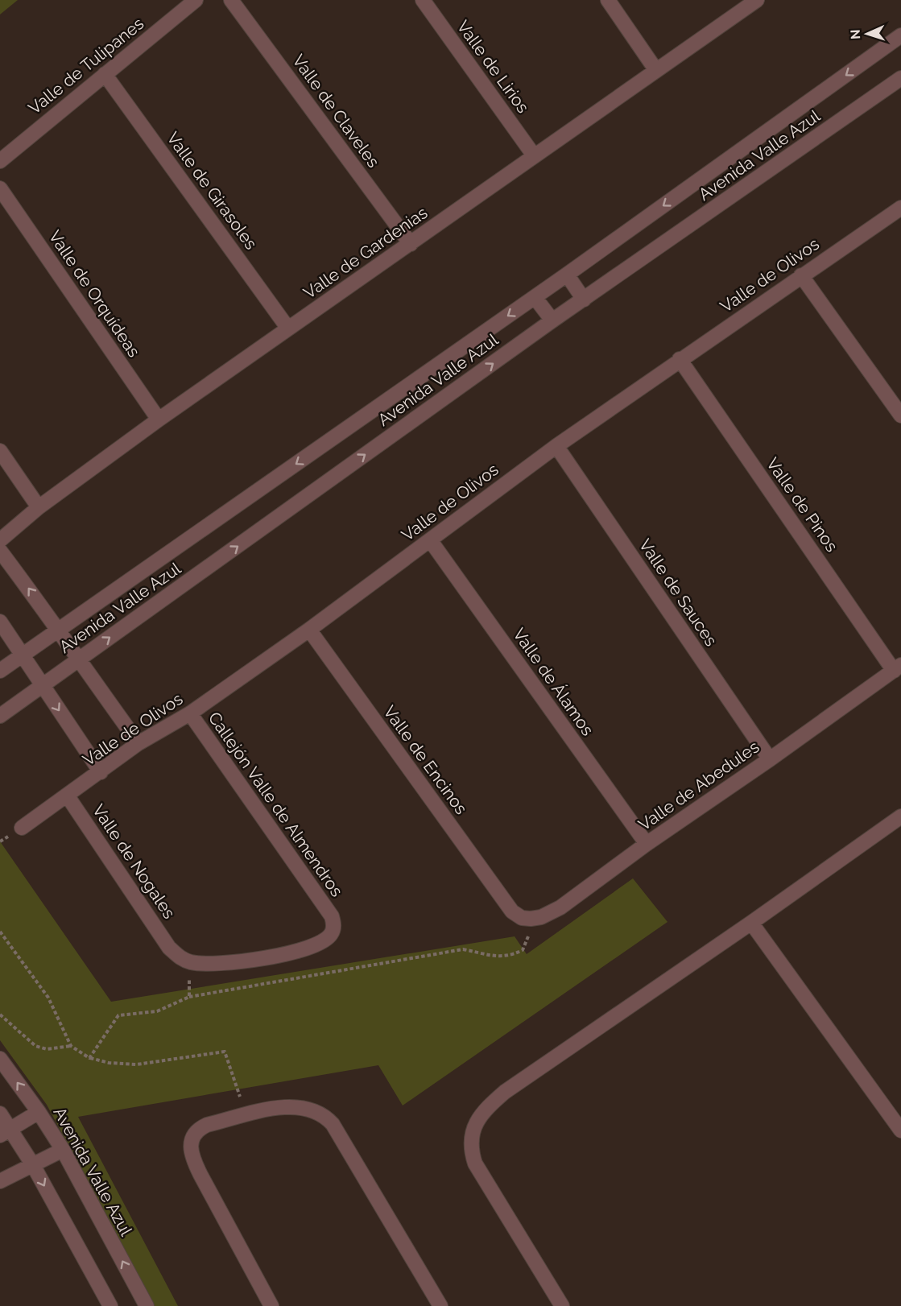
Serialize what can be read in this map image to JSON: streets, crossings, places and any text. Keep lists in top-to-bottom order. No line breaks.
{"streets":{"street":["Valle de Tulipanes","Valle de Lirios","Valle de Claveles","Avenida Valle Azul","Valle de Girasoles","Valle de Gardenias","Valle de Olivos","Valle de Orquídeas","Valle de Pinos","Valle de Sauces","Valle de Álamos","Valle de Encinos","Valle de Abedules","Callejón Valle de Almendros","Valle de Nogales"]},"crossings":[["Valle de Tulipanes","Valle de Girasoles"],["Valle de Lirios","Valle de Gardenias"],["Valle de Claveles","Valle de Gardenias"],["Valle de Girasoles","Valle de Gardenias"],["Valle de Gardenias","Valle de Orquídeas"],["Valle de Olivos","Valle de Pinos"],["Valle de Olivos","Valle de Sauces"],["Valle de Olivos","Valle de Álamos"],["Valle de Olivos","Valle de Encinos"],["Valle de Olivos","Callejón Valle de Almendros"],["Valle de Olivos","Valle de Nogales"],["Valle de Pinos","Valle de Abedules"],["Valle de Sauces","Valle de Abedules"],["Valle de Álamos","Valle de Abedules"],["Valle de Encinos","Valle de Abedules"],["Callejón Valle de Almendros","Valle de Nogales"]],"north":"left"}
